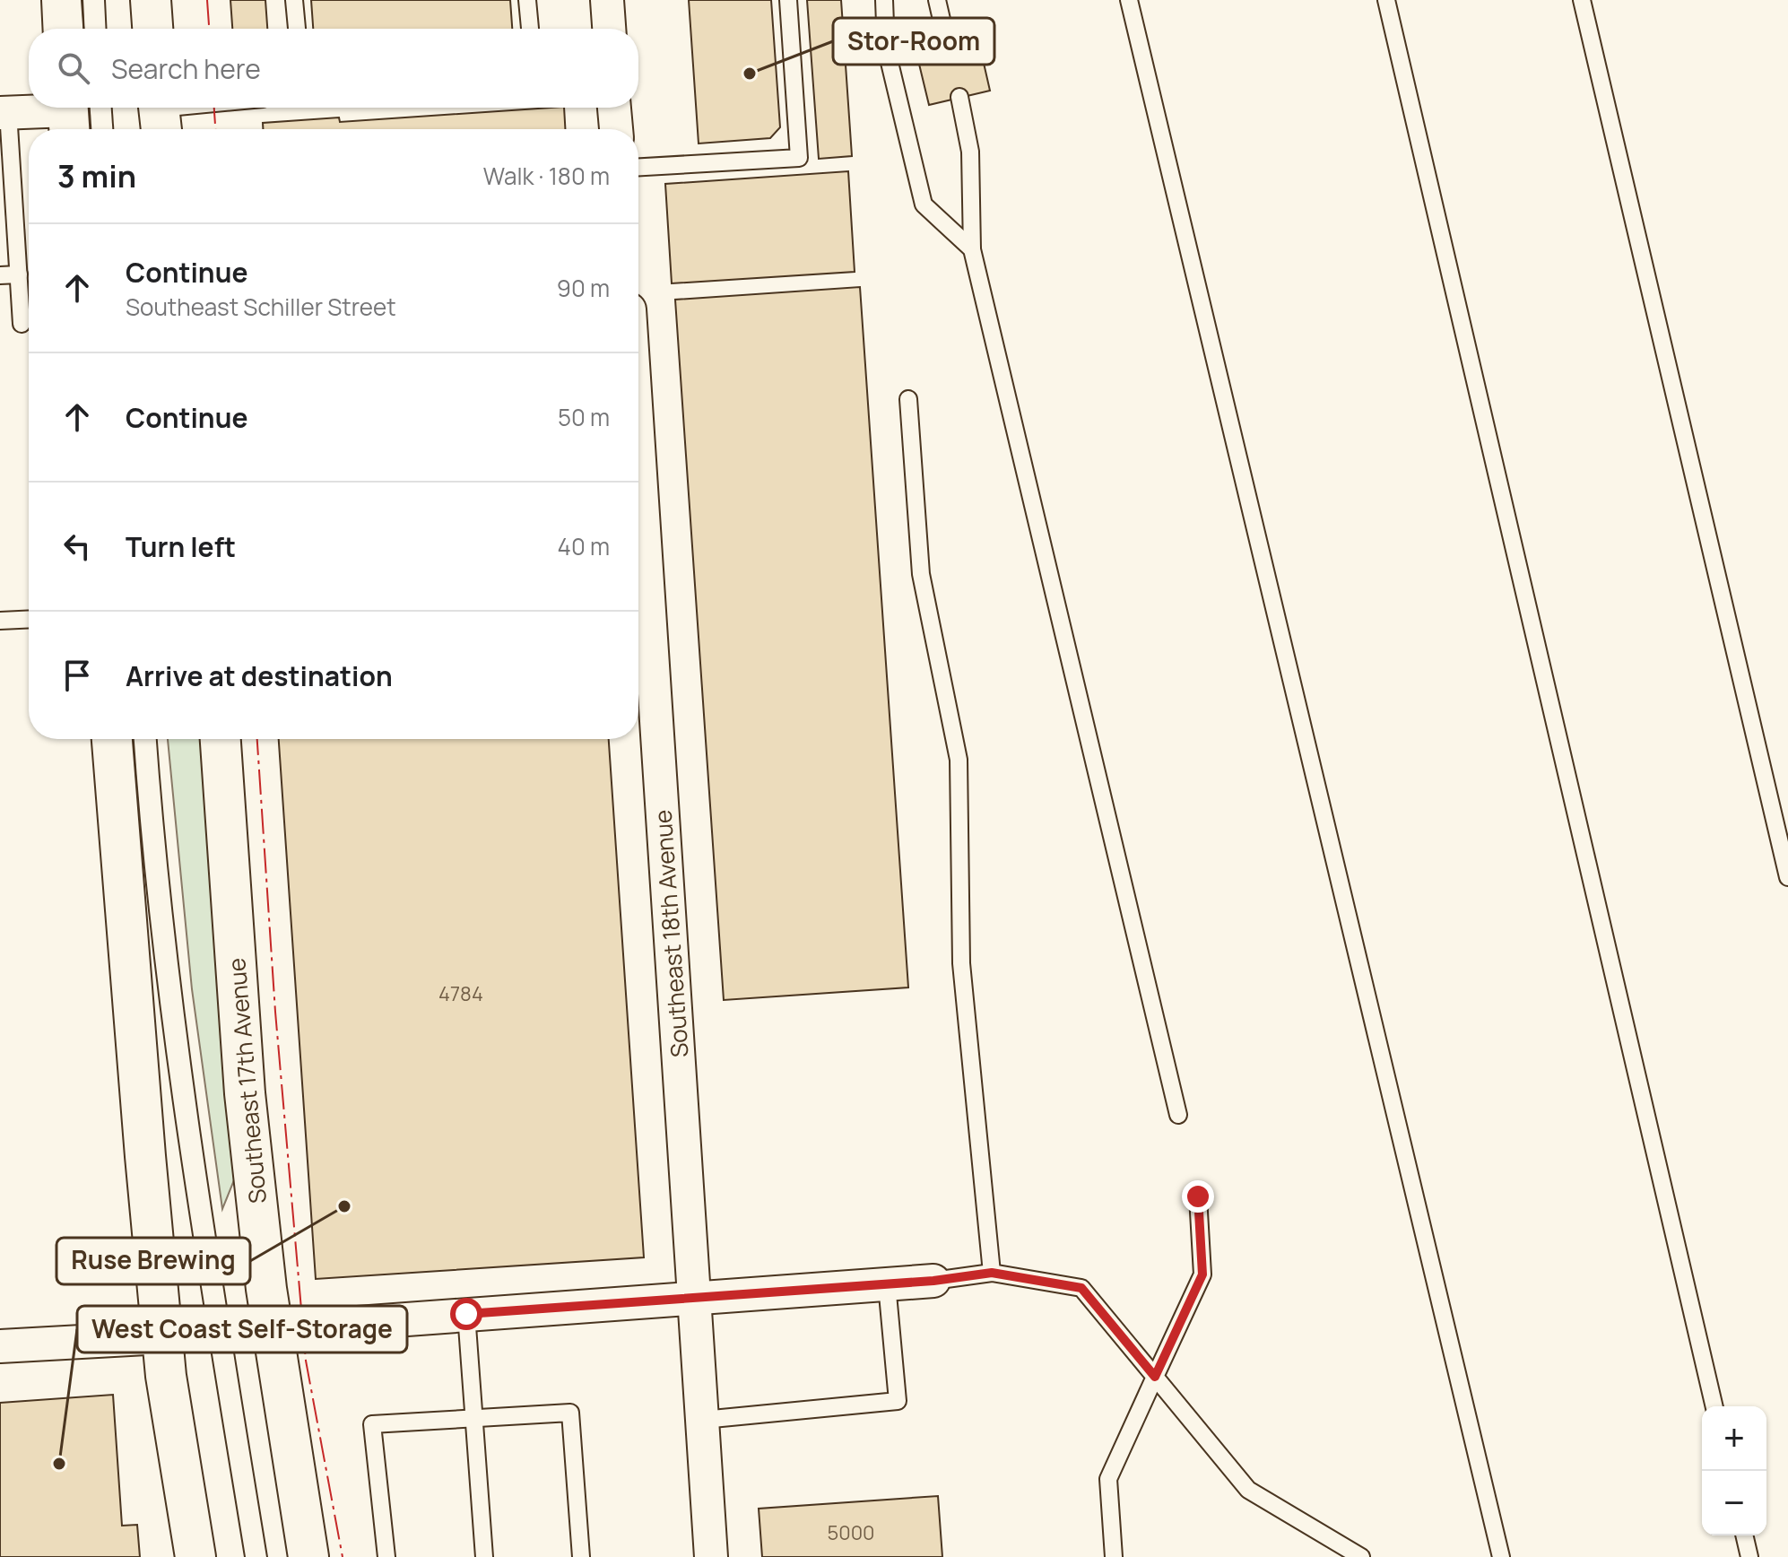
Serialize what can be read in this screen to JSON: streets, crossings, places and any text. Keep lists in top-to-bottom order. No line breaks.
{"streets":{"street":["Southeast 18th Avenue","Southeast 17th Avenue"]},"places":["Stor-Room","Ruse Brewing","West Coast Self-Storage"],"house_numbers":["4784","5000"],"page":{"search":"Search here","heading":["3 min","Walk · 180 m"],"list":[["Continue","Southeast Schiller Street","90 m"],["Continue","50 m"],["Turn left","40 m"],"Arrive at destination"],"map_buttons":["+","−"]}}
